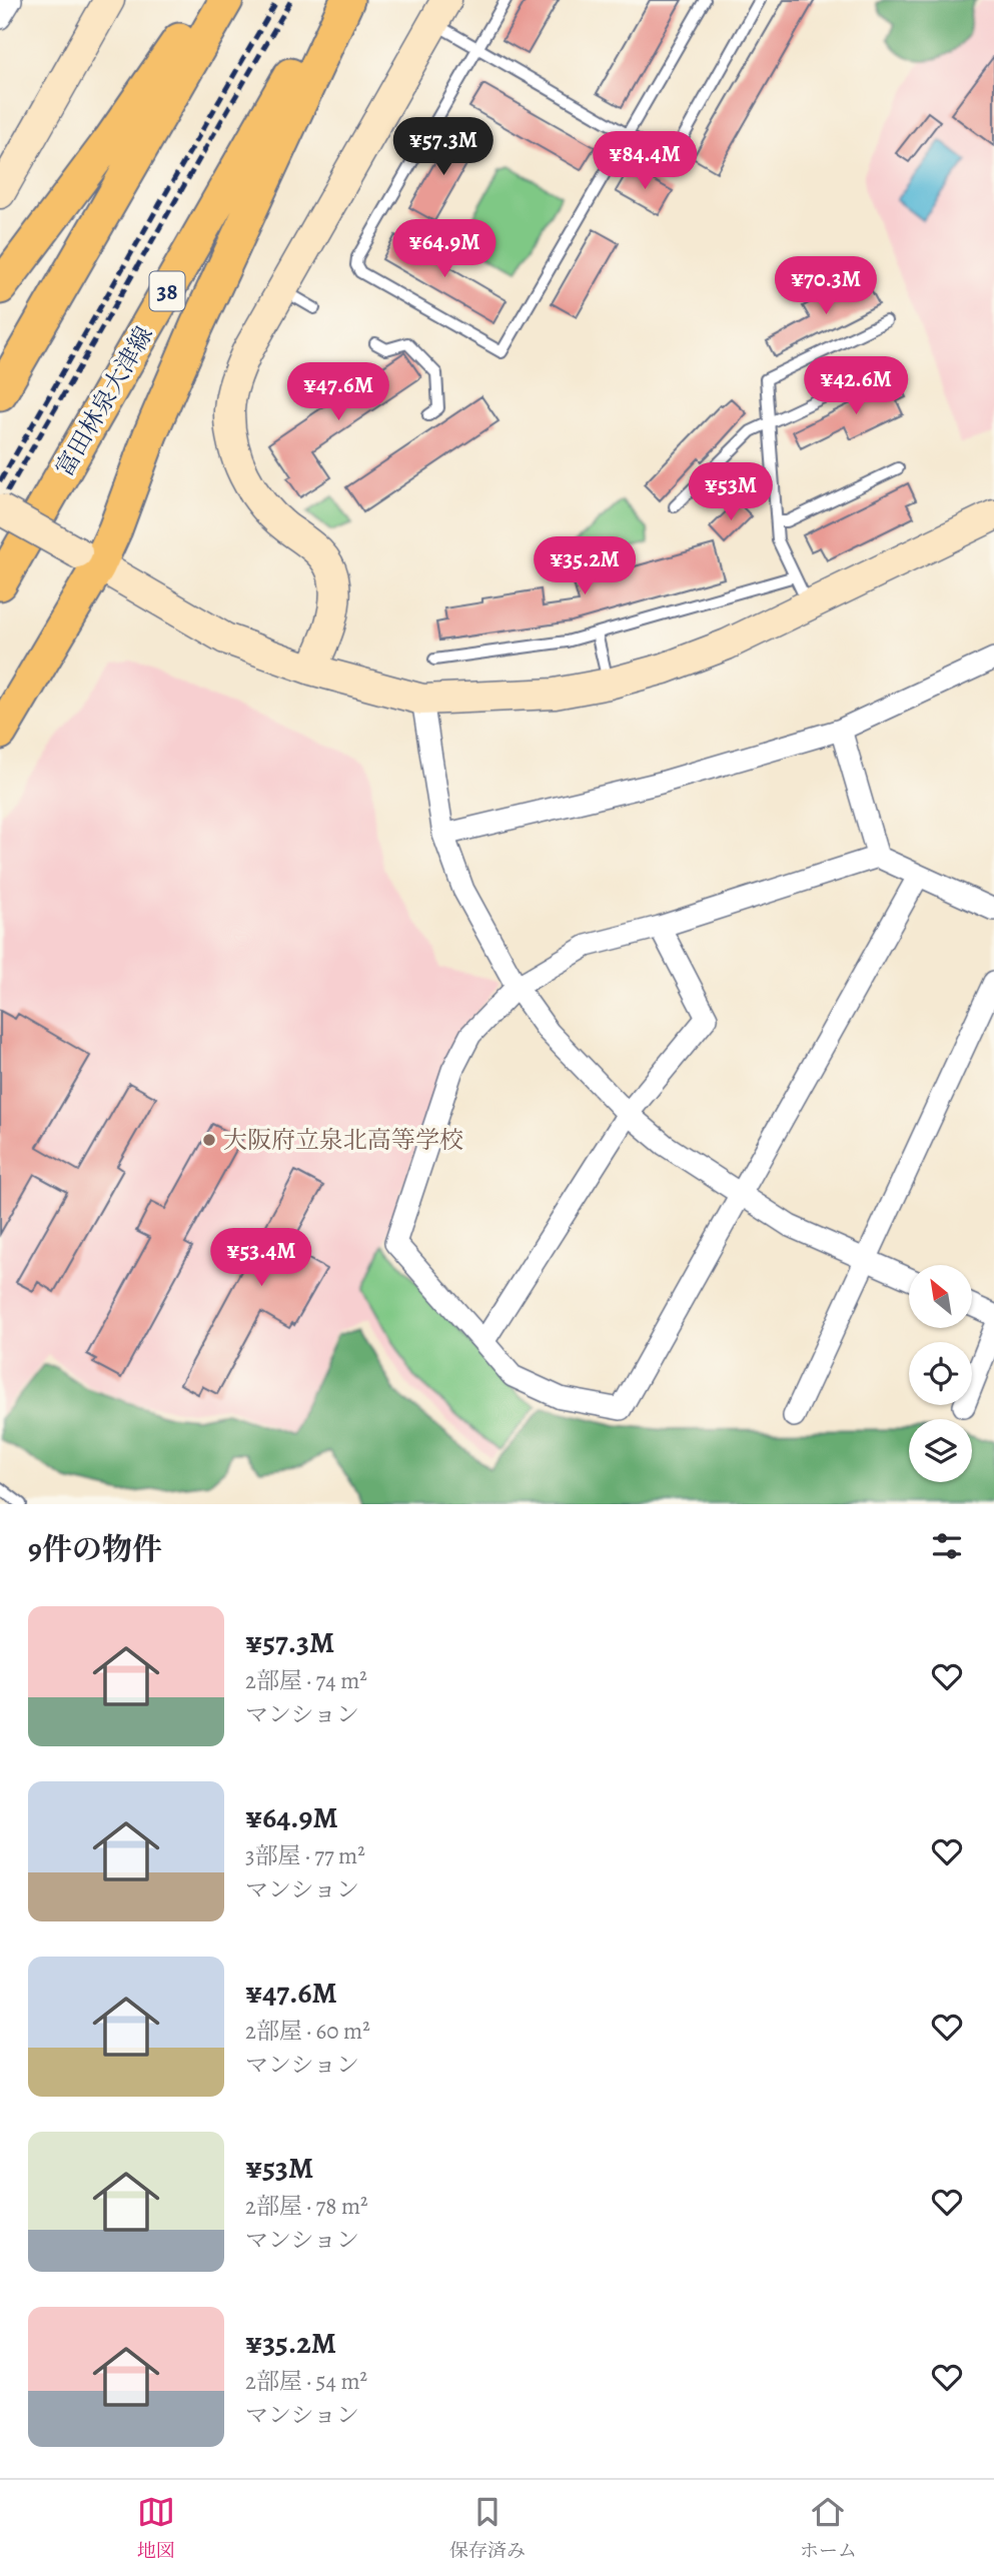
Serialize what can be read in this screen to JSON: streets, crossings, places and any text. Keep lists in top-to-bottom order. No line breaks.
{"streets":{"main road":["38","富田林泉大津線"]},"places":["大阪府立泉北高等学校"],"north":"top left","page":{"price":["¥57.3M","¥84.4M","¥64.9M","¥70.3M","¥42.6M","¥47.6M","¥53M","¥35.2M","¥53.4M"],"heading":"9件の物件","list":[{"name":"¥57.3M","note":"2部屋 · 74 m² · マンション"},{"name":"¥64.9M","note":"3部屋 · 77 m² · マンション"},{"name":"¥47.6M","note":"2部屋 · 60 m² · マンション"},{"name":"¥53M","note":"2部屋 · 78 m² · マンション"},{"name":"¥35.2M","note":"2部屋 · 54 m² · マンション"}],"tabs":["地図","保存済み","ホーム"]}}
